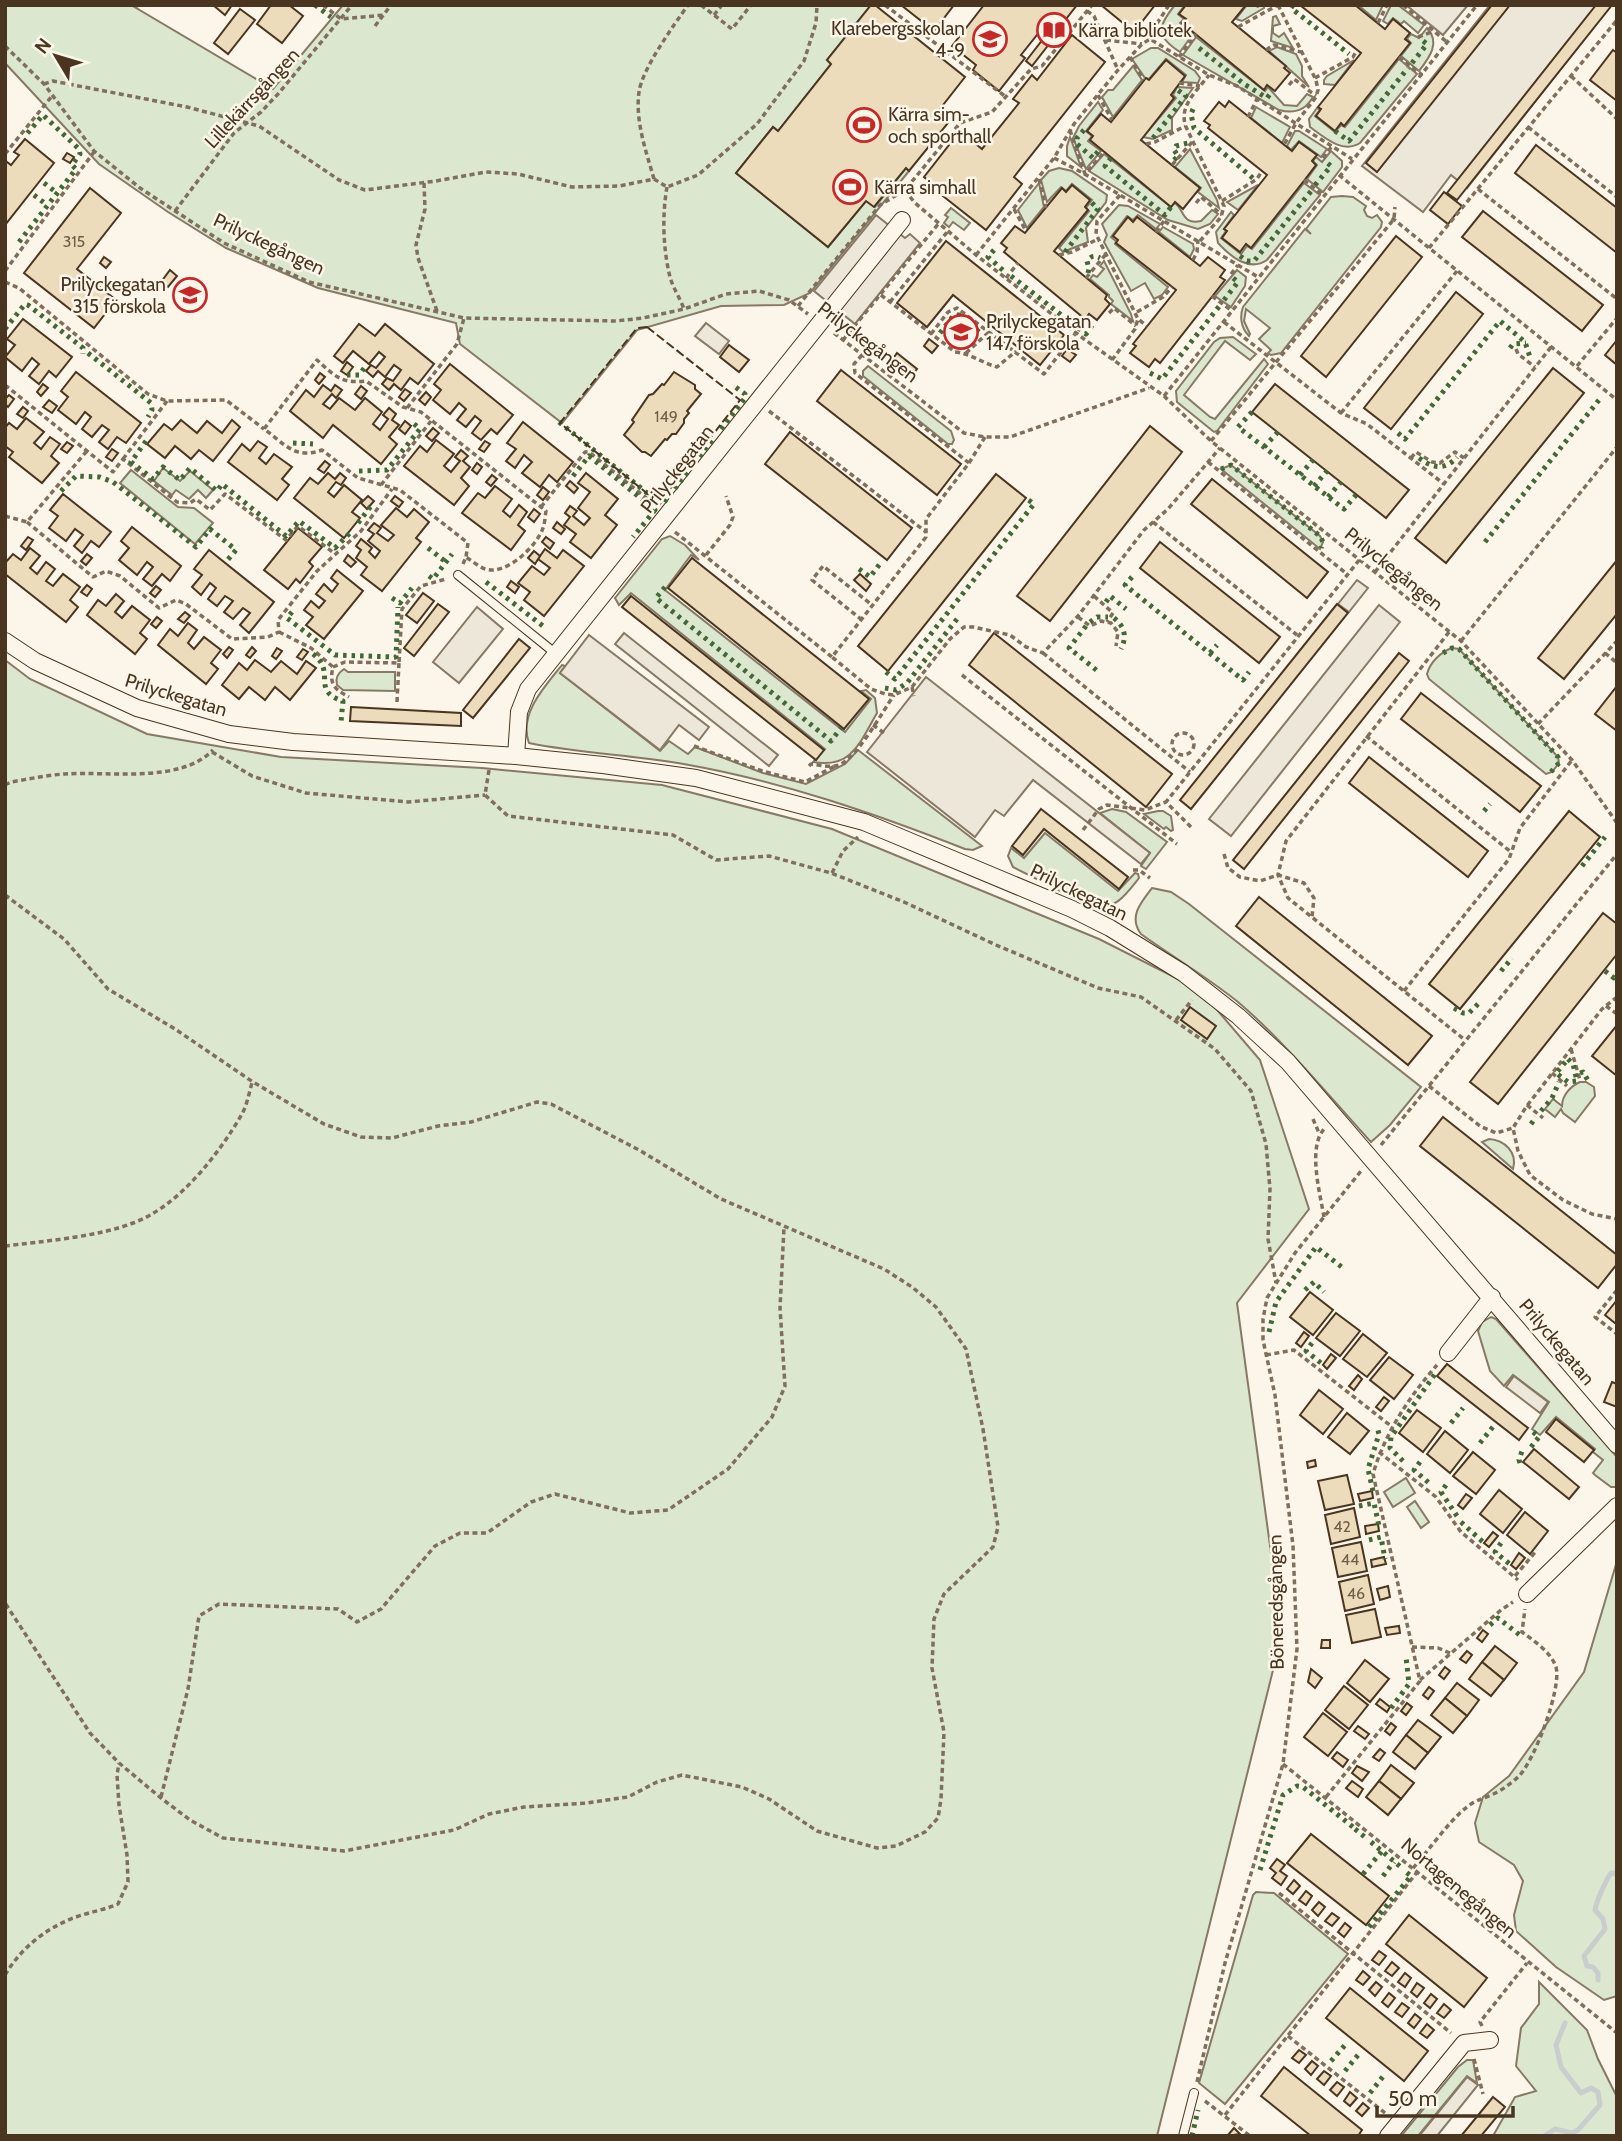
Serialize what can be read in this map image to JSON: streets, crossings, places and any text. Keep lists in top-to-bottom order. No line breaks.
{"streets":{"street":["Prilyckegatan"],"path":["Lillekärrsgången","Prilyckegången","Böneredsgången","Nortagenegången"]},"crossings":[["Lillekärrsgången","Prilyckegången"],["Prilyckegången","Prilyckegatan"],["Böneredsgången","Nortagenegången"]],"places":{"library":["Kärra bibliotek"],"school or university":["Klarebergsskolan 4-9","Prilyckegatan 315 förskola","Prilyckegatan 147 förskola"],"sports":["Kärra sim- och sporthall","Kärra simhall"]},"house_numbers":["315","149","42","44","46"],"scale_bar":"50 m","north":"top left"}
